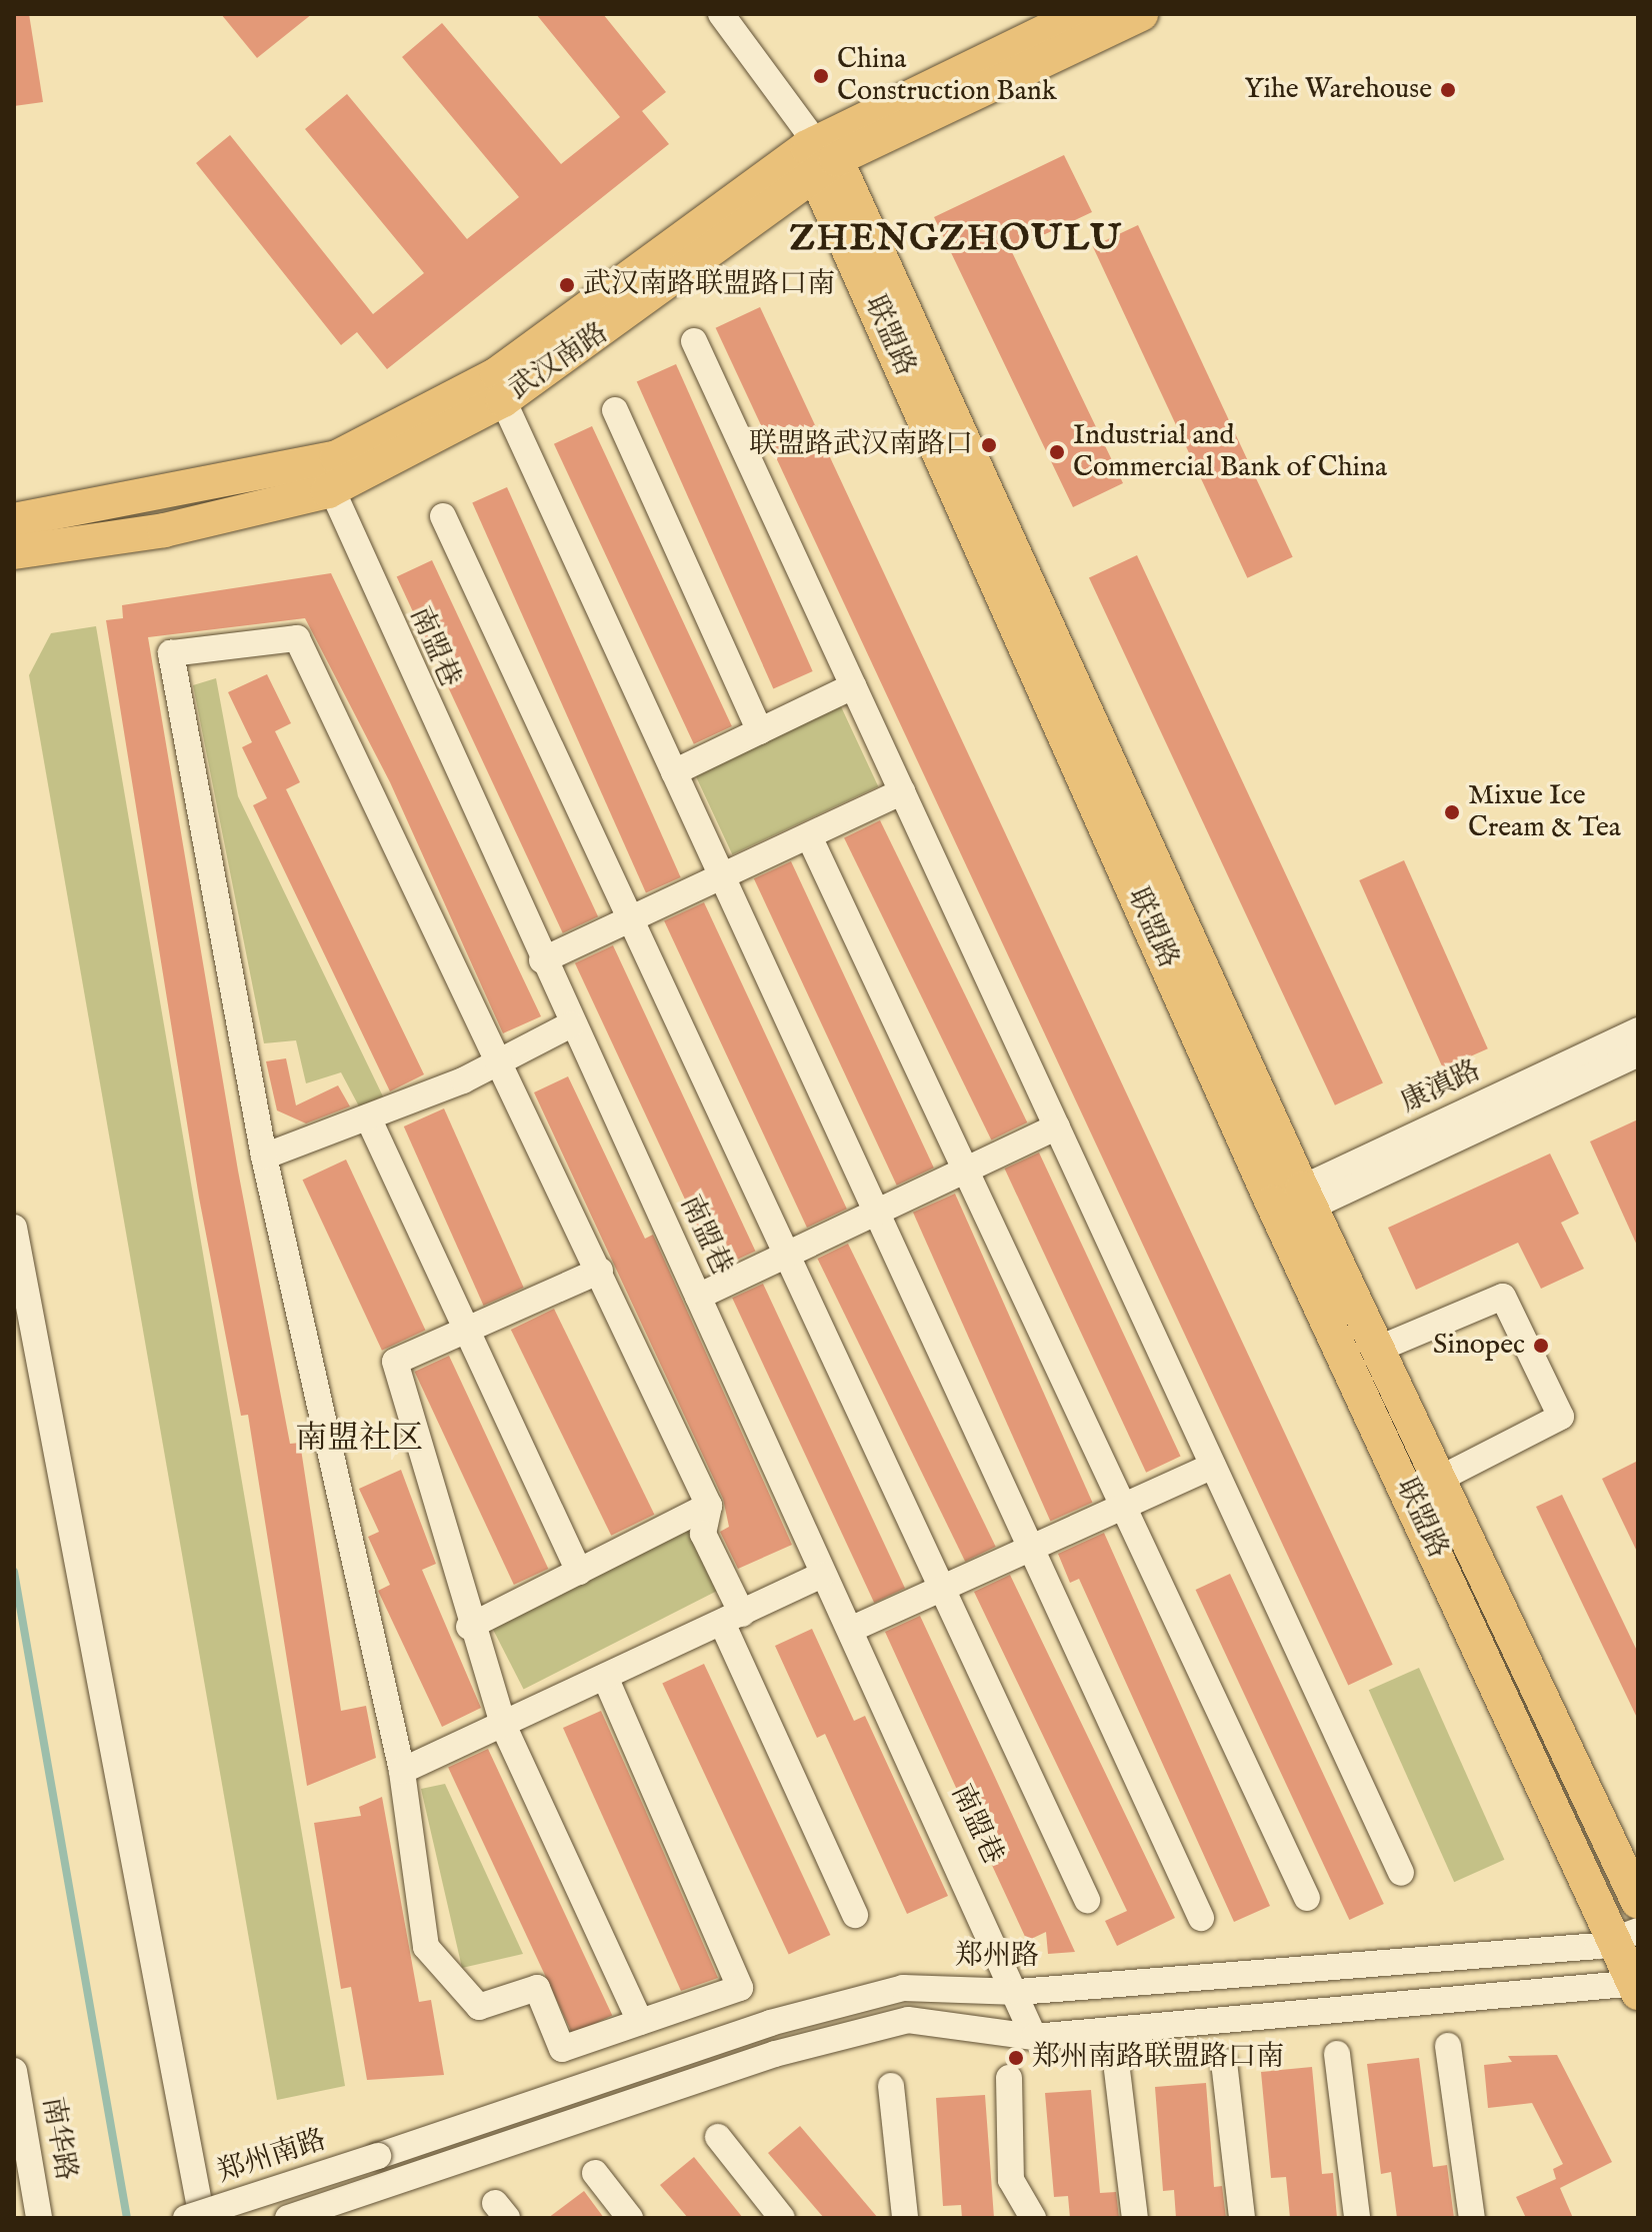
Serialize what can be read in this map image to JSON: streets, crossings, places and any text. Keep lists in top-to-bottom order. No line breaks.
{"streets":{"main road":["联盟路","武汉南路"],"street":["南盟巷","康滇路","郑州路","南华路","郑州南路"]},"crossings":[["联盟路","武汉南路"],["联盟路","康滇路"],["联盟路","郑州路"],["武汉南路","南盟巷"],["南盟巷","郑州路"],["郑州路","郑州南路"]],"districts":["ZHENGZHOULU","南盟社区"],"places":["China Construction Bank","Yihe Warehouse","武汉南路联盟路口南","联盟路武汉南路口","Industrial and Commercial Bank of China","Mixue Ice Cream & Tea","Sinopec","郑州南路联盟路口南"]}
